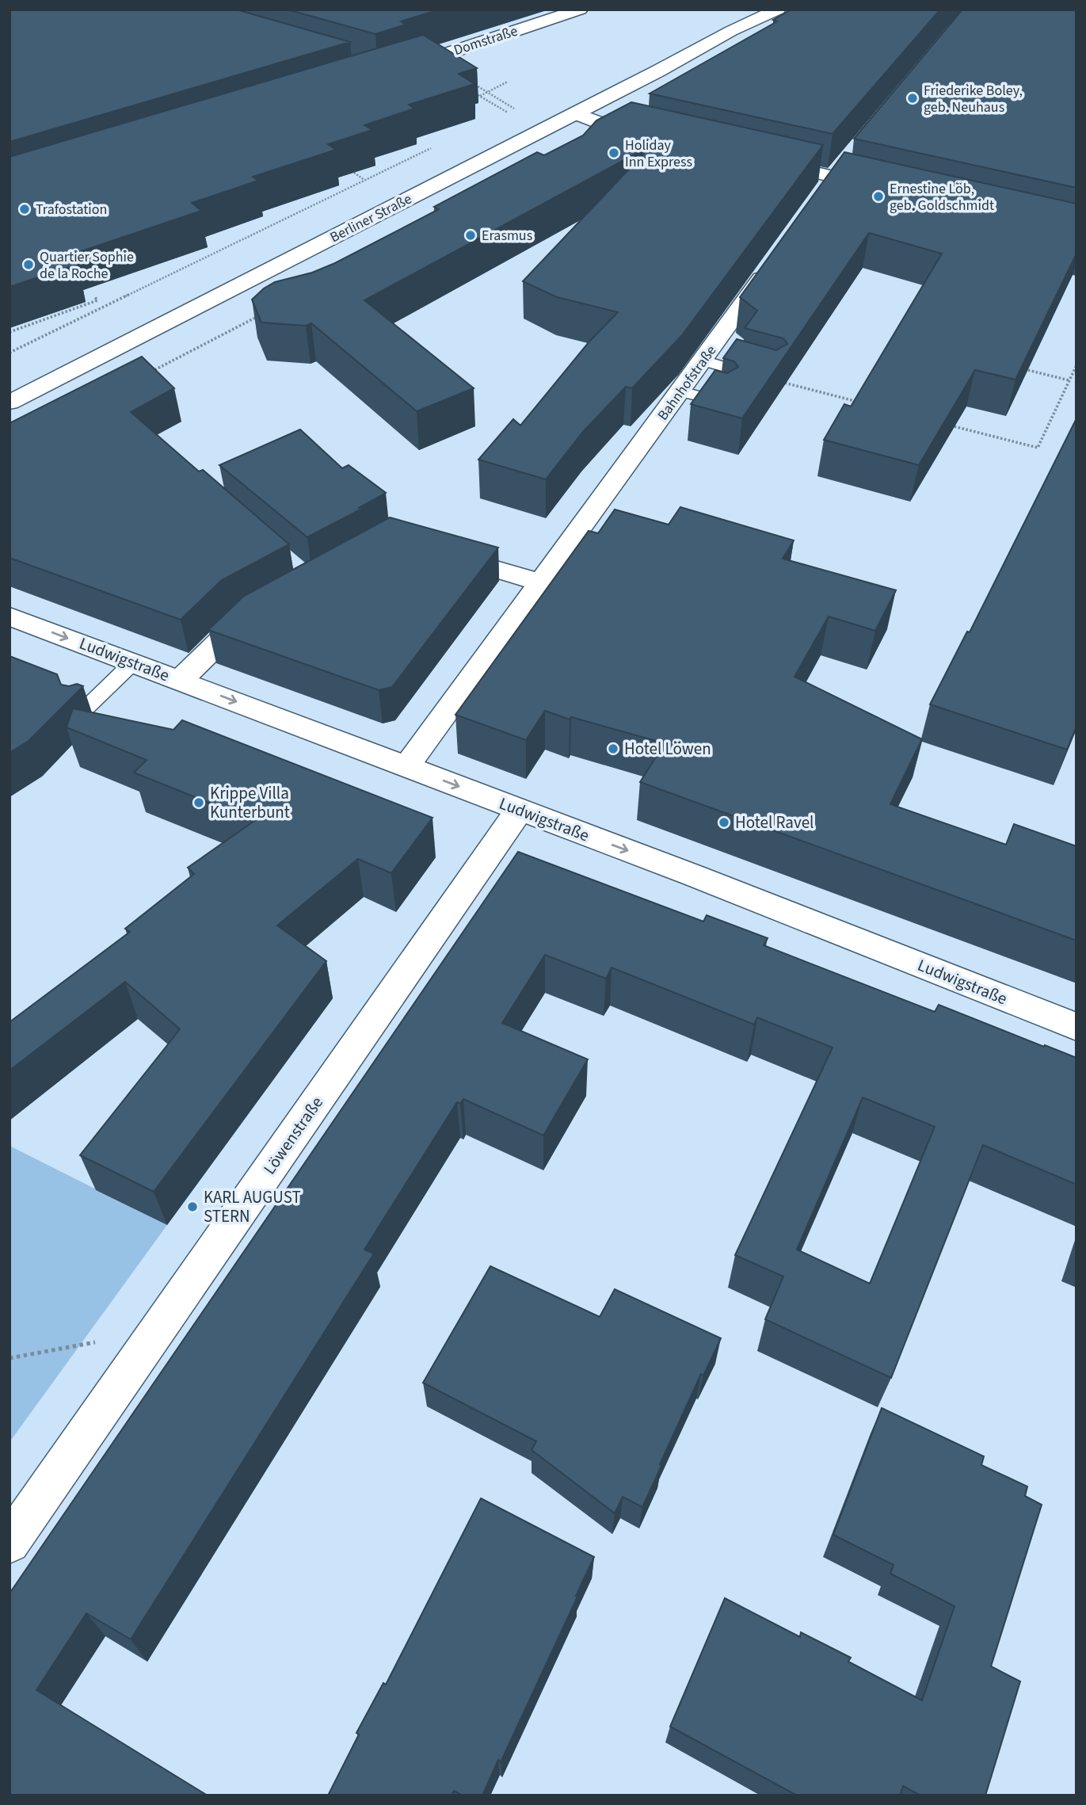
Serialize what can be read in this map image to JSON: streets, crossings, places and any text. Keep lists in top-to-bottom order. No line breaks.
{"streets":{"street":["Domstraße","Berliner Straße","Bahnhofstraße","Ludwigstraße","Löwenstraße"]},"crossings":[["Bahnhofstraße","Ludwigstraße"],["Ludwigstraße","Löwenstraße"]],"one_way":["Ludwigstraße"],"places":["Friederike Boley, geb. Neuhaus","Holiday Inn Express","Ernestine Löb, geb. Goldschmidt","Trafostation","Erasmus","Quartier Sophie de la Roche","Hotel Löwen","Krippe Villa Kunterbunt","Hotel Ravel","KARL AUGUST STERN"]}
